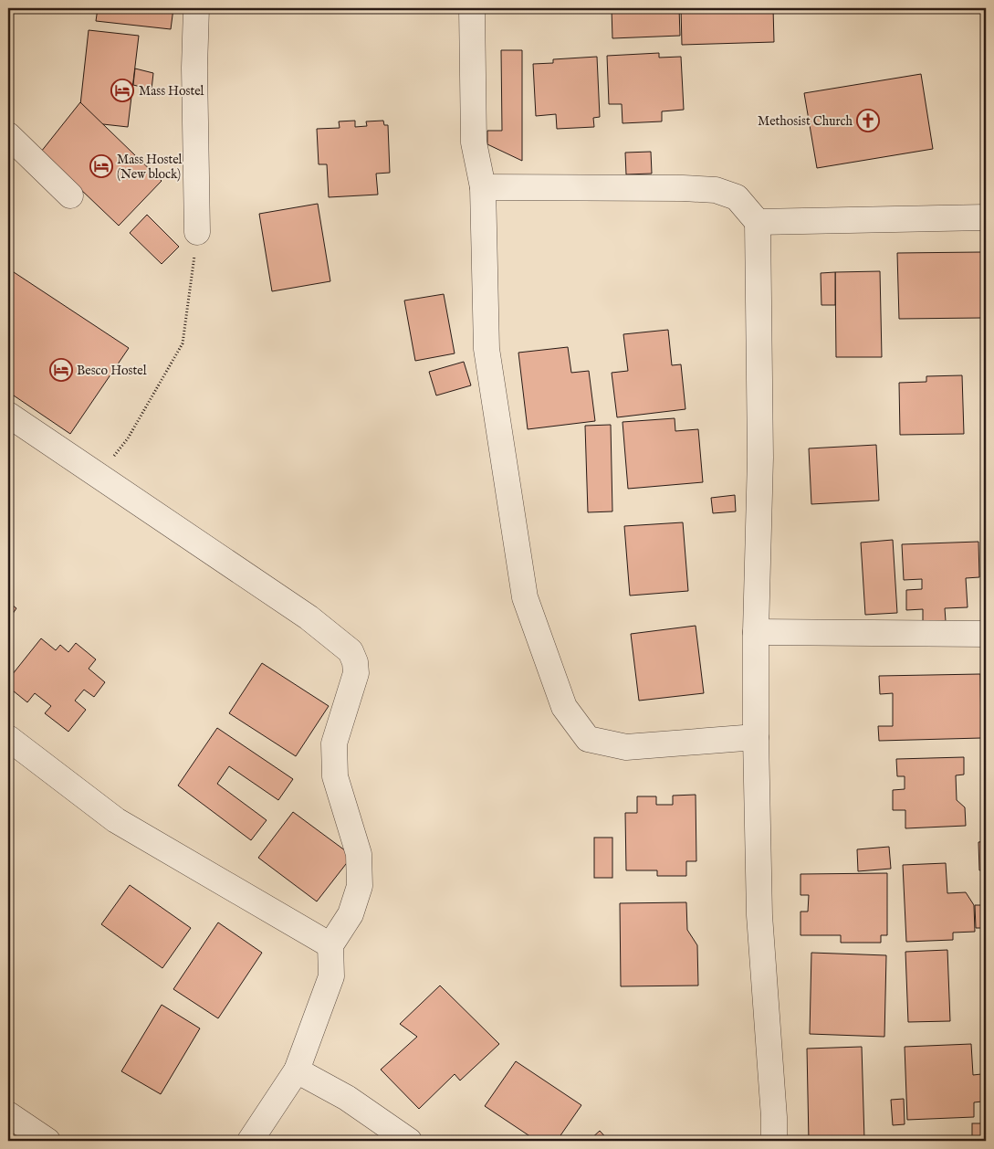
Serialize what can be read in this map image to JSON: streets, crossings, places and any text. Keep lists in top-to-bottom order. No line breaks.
{"places":{"hotel":["Mass Hostel","Mass Hostel (New block)","Besco Hostel"],"church":["Methosist Church"]}}
